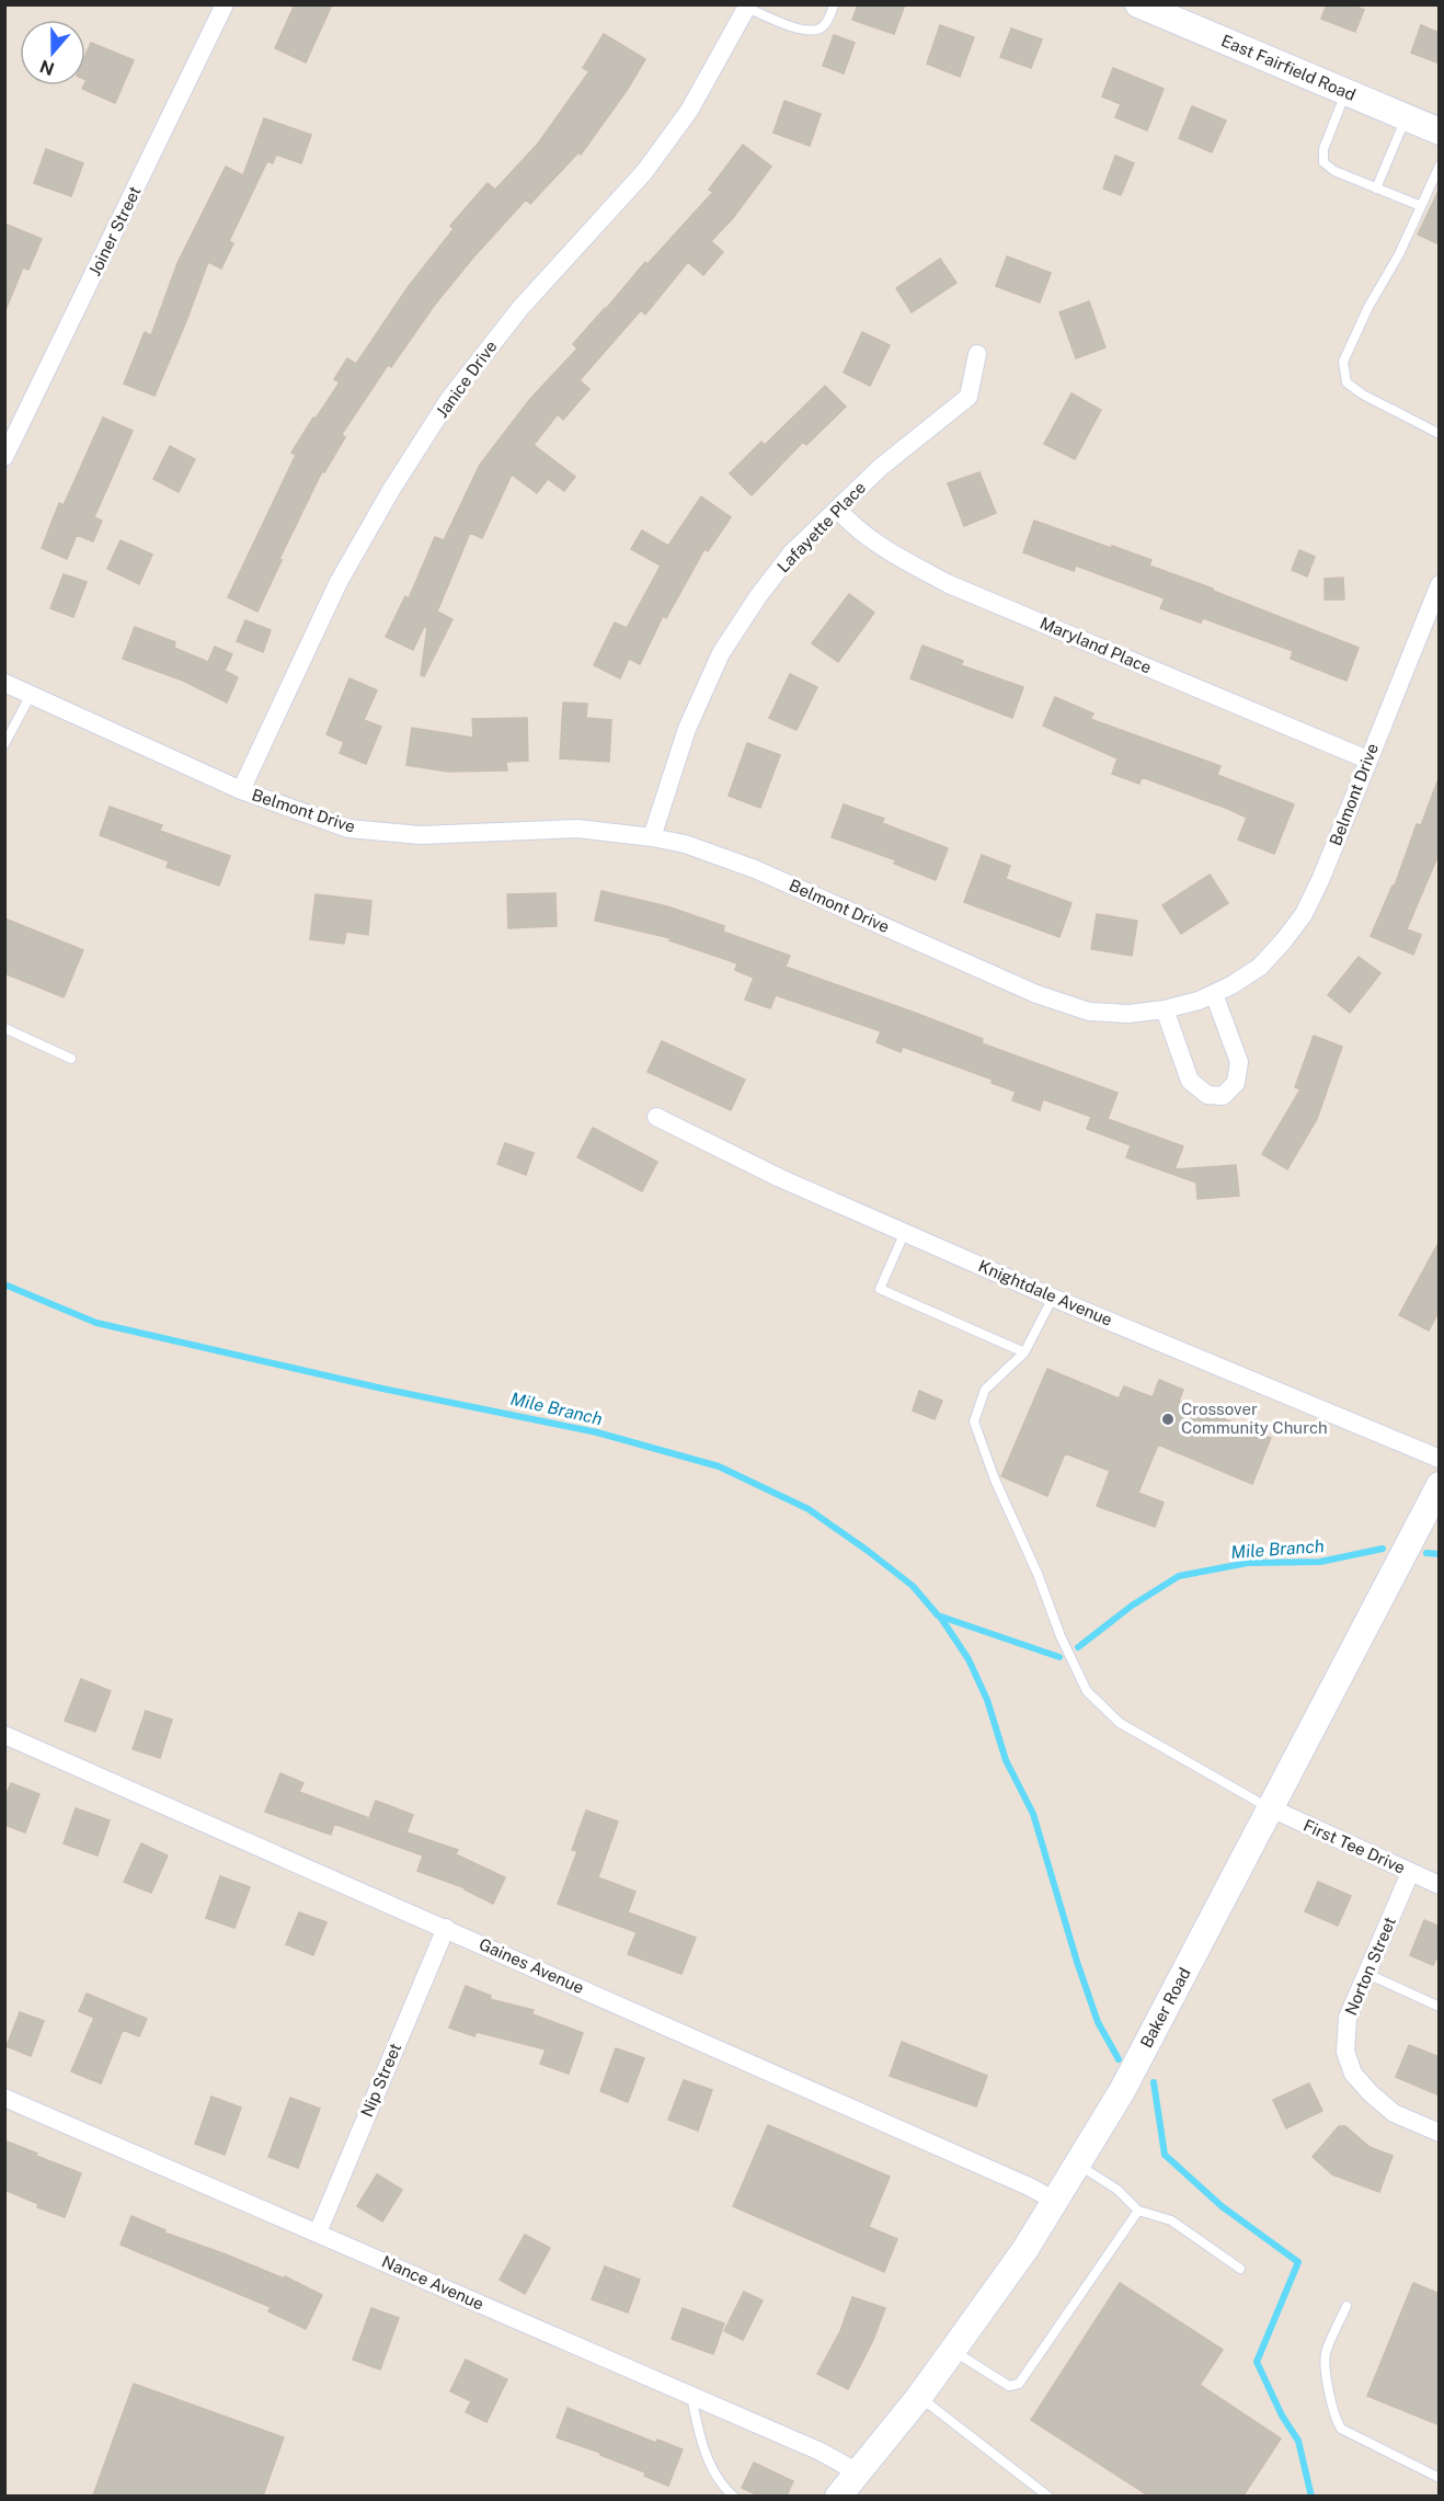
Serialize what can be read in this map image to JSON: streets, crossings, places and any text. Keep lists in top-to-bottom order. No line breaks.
{"streets":{"street":["East Fairfield Road","Joiner Street","Janice Drive","Lafayette Place","Maryland Place","Belmont Drive","Knightdale Avenue","First Tee Drive","Gaines Avenue","Norton Street","Baker Road","Nip Street","Nance Avenue"]},"crossings":[["Janice Drive","Belmont Drive"],["Lafayette Place","Maryland Place"],["Lafayette Place","Belmont Drive"],["Maryland Place","Belmont Drive"],["First Tee Drive","Norton Street"],["First Tee Drive","Baker Road"],["Gaines Avenue","Baker Road"],["Gaines Avenue","Nip Street"],["Baker Road","Nance Avenue"],["Nip Street","Nance Avenue"]],"water":["Mile Branch"],"places":["Crossover Community Church"],"north":"bottom"}
